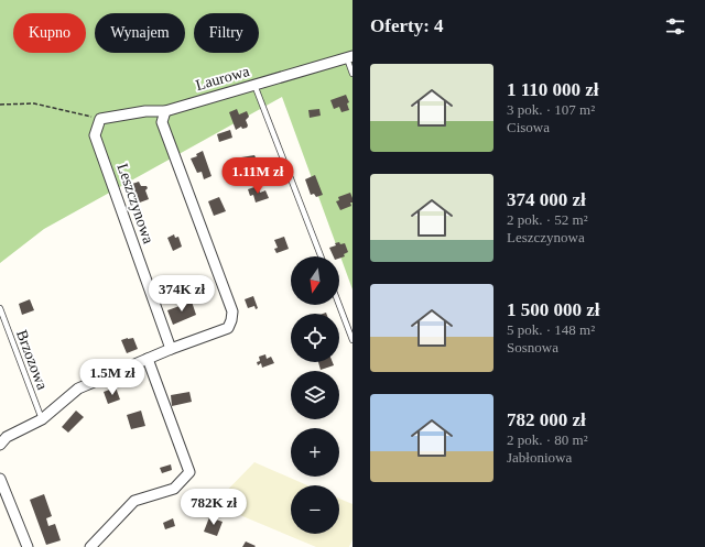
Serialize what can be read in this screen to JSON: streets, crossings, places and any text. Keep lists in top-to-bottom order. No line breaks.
{"streets":{"street":["Laurowa","Leszczynowa"],"lane":["Brzozowa"]},"crossings":[["Laurowa","Leszczynowa"]],"north":"bottom","page":{"heading":"Oferty: 4","chip":["Kupno","Wynajem","Filtry"],"list":[{"name":"1 110 000 zł","note":"3 pok. · 107 m² · Cisowa"},{"name":"374 000 zł","note":"2 pok. · 52 m² · Leszczynowa"},{"name":"1 500 000 zł","note":"5 pok. · 148 m² · Sosnowa"},{"name":"782 000 zł","note":"2 pok. · 80 m² · Jabłoniowa"}],"price":["1.11M zł","374K zł","1.5M zł","782K zł"],"map_buttons":["+","−"]}}
